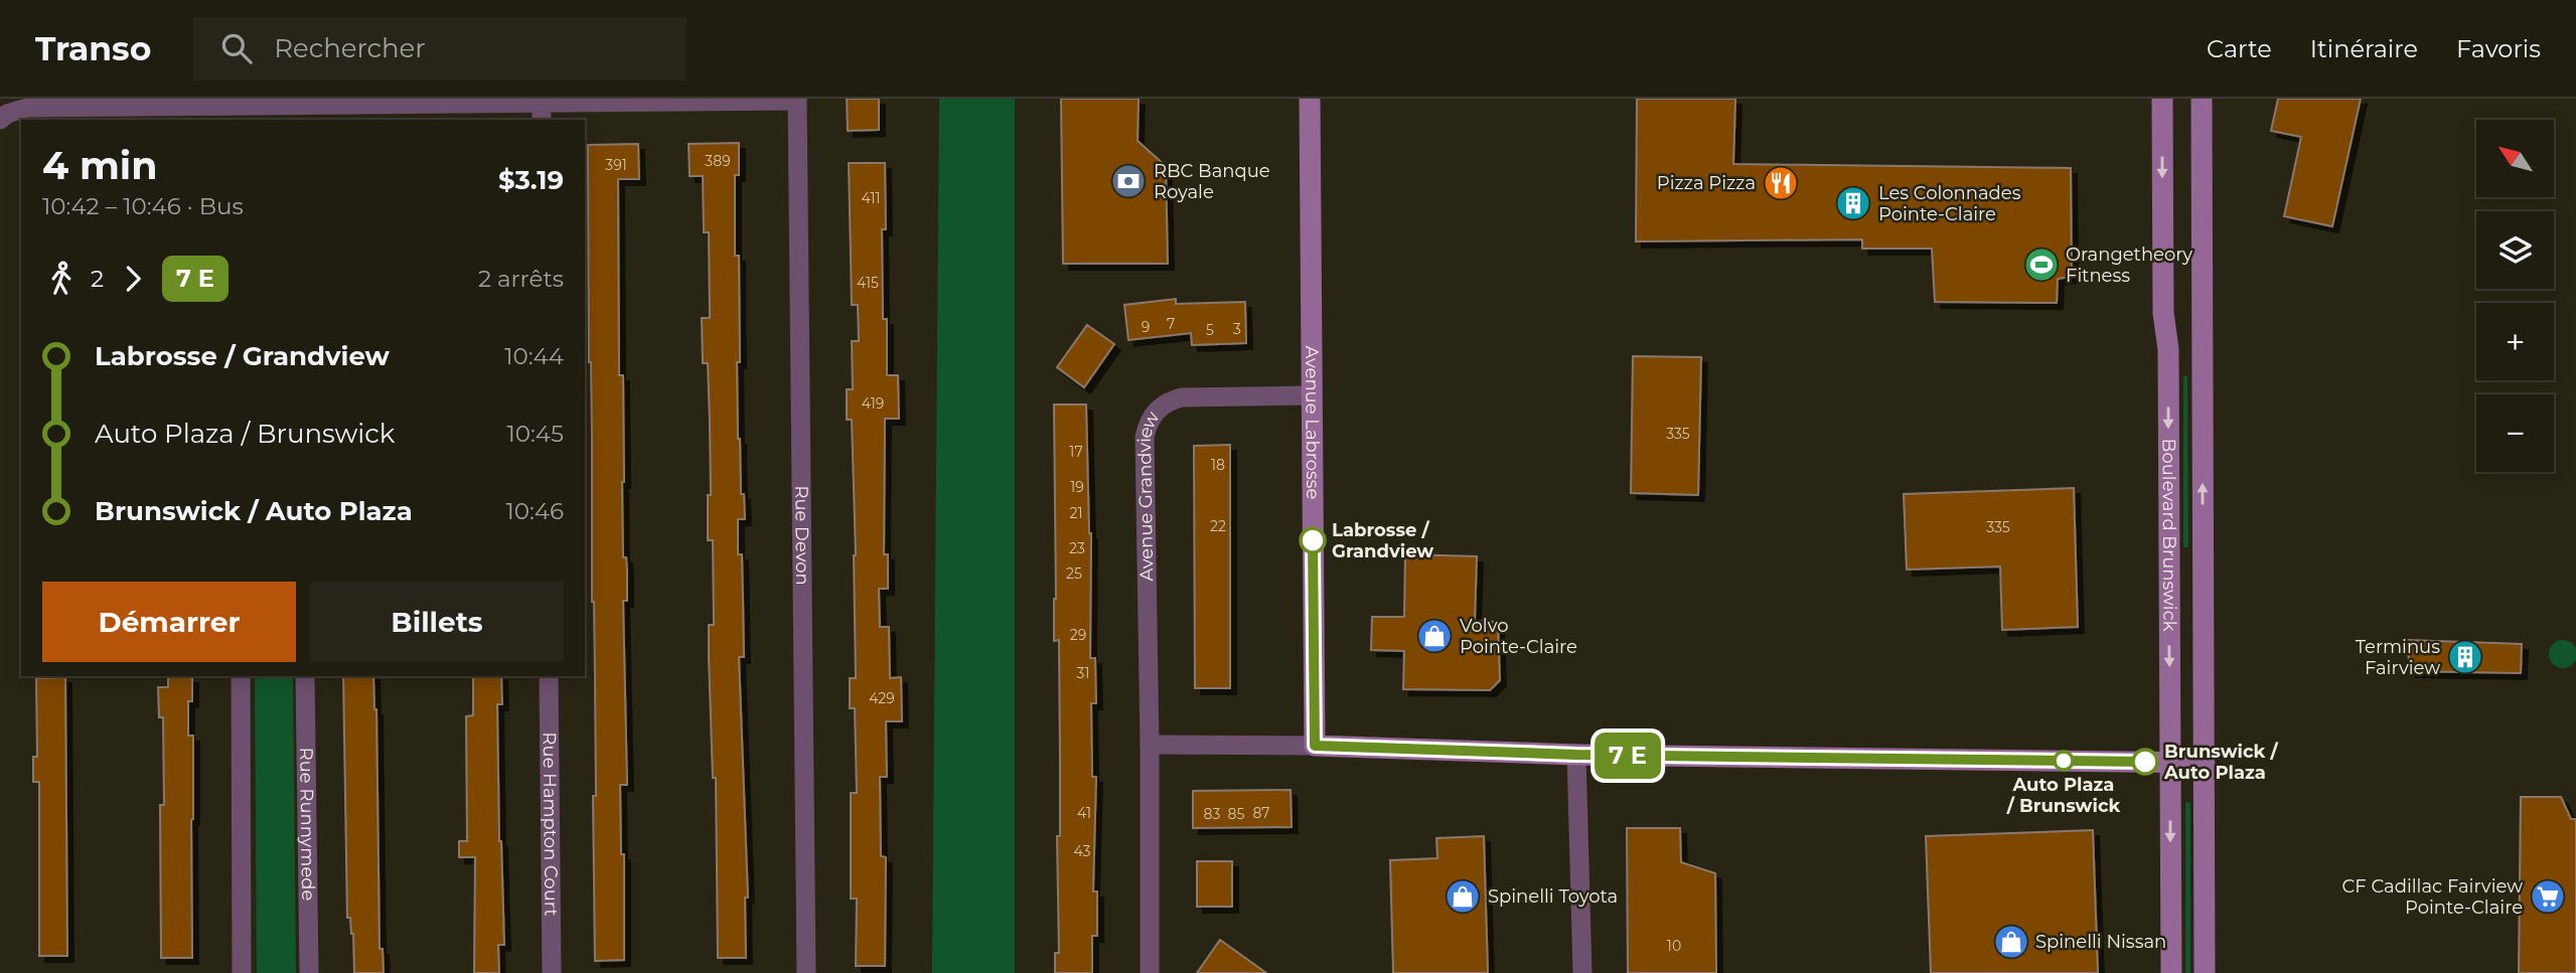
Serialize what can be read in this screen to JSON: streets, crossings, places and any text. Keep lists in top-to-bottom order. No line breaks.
{"streets":{"street":["Avenue Labrosse","Avenue Grandview","Boulevard Brunswick","Rue Devon","Rue Runnymede","Rue Hampton Court"]},"crossings":[["Avenue Labrosse","Avenue Grandview"]],"places":{"bank":["RBC Banque Royale"],"restaurant":["Pizza Pizza"],"building":["Les Colonnades Pointe-Claire","Terminus Fairview"],"sports":["Orangetheory Fitness"],"other":["Labrosse / Grandview","Auto Plaza / Brunswick","Brunswick / Auto Plaza"],"shop":["Volvo Pointe-Claire","Spinelli Toyota","Spinelli Nissan"],"supermarket":["CF Cadillac Fairview Pointe-Claire"]},"house_numbers":["389","391","411","415","7","9","3","5","419","335","17","18","19","21","22","335","23","25","29","31","429","41","87","83","85","43","10"],"north":"top left","page":{"header":"Transo","search":"Rechercher","nav":["Carte","Itinéraire","Favoris"],"on_map":"7 E","map_buttons":["+","−"],"heading":["4 min","10:42 – 10:46 · Bus","$3.19"],"legs":["2","7 E","2 arrêts"],"list":[{"name":"Labrosse / Grandview","value":"10:44"},{"name":"Auto Plaza / Brunswick","value":"10:45"},{"name":"Brunswick / Auto Plaza","value":"10:46"}],"buttons":["Démarrer","Billets"]}}
